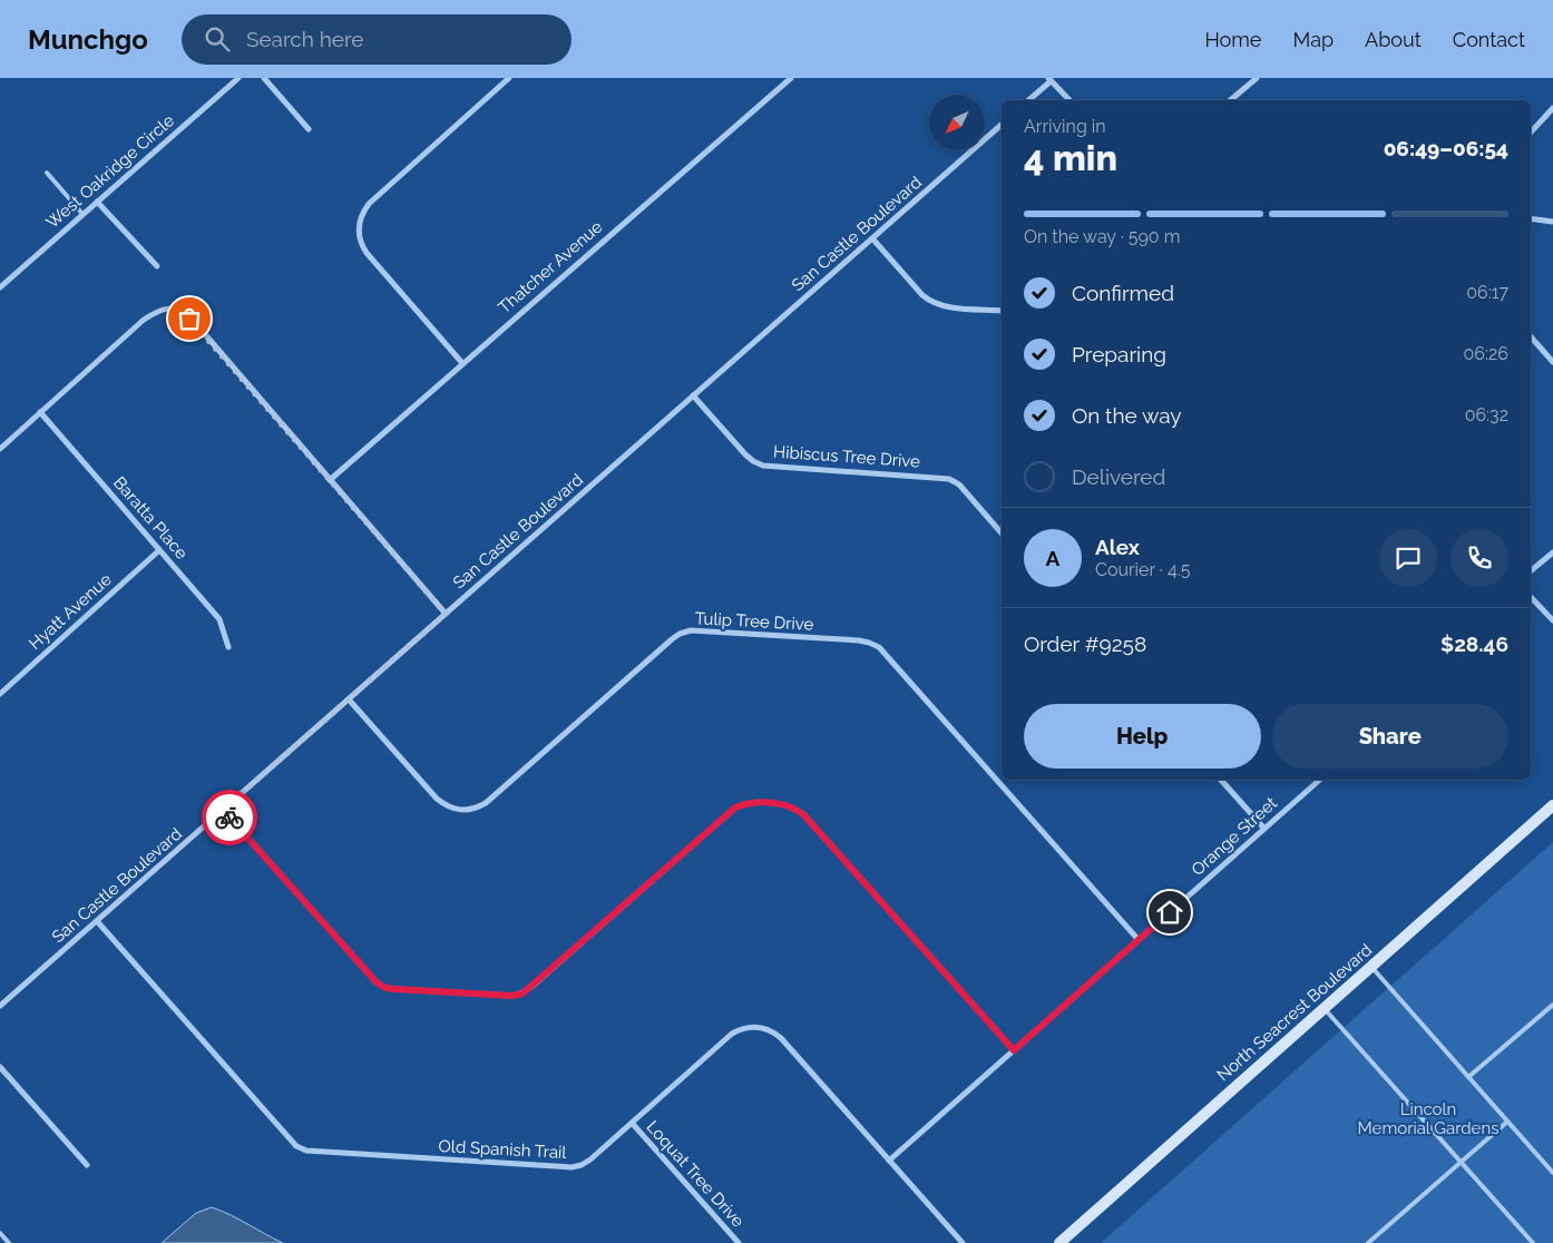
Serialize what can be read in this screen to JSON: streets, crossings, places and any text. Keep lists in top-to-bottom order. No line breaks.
{"streets":{"street":["West Oakridge Circle","San Castle Boulevard","Thatcher Avenue","Hibiscus Tree Drive","Baratta Place","Hyatt Avenue","Tulip Tree Drive","Orange Street","North Seacrest Boulevard","Old Spanish Trail","Loquat Tree Drive"]},"crossings":[["San Castle Boulevard","Hibiscus Tree Drive"],["San Castle Boulevard","Tulip Tree Drive"],["San Castle Boulevard","Old Spanish Trail"],["Baratta Place","Hyatt Avenue"],["Tulip Tree Drive","Orange Street"],["Orange Street","Old Spanish Trail"],["Old Spanish Trail","Loquat Tree Drive"]],"parks":["Lincoln Memorial Gardens"],"north":"bottom left","page":{"header":"Munchgo","search":"Search here","nav":["Home","Map","About","Contact"],"heading":["4 min","Arriving in","06:49–06:54"],"panel":["Alex","Courier · 4.5","Order #9258","$28.46"],"bar":"On the way · 590 m","list":[["Confirmed","06:17"],["Preparing","06:26"],["On the way","06:32"],"Delivered"],"round":"A","buttons":["Help","Share"]}}
